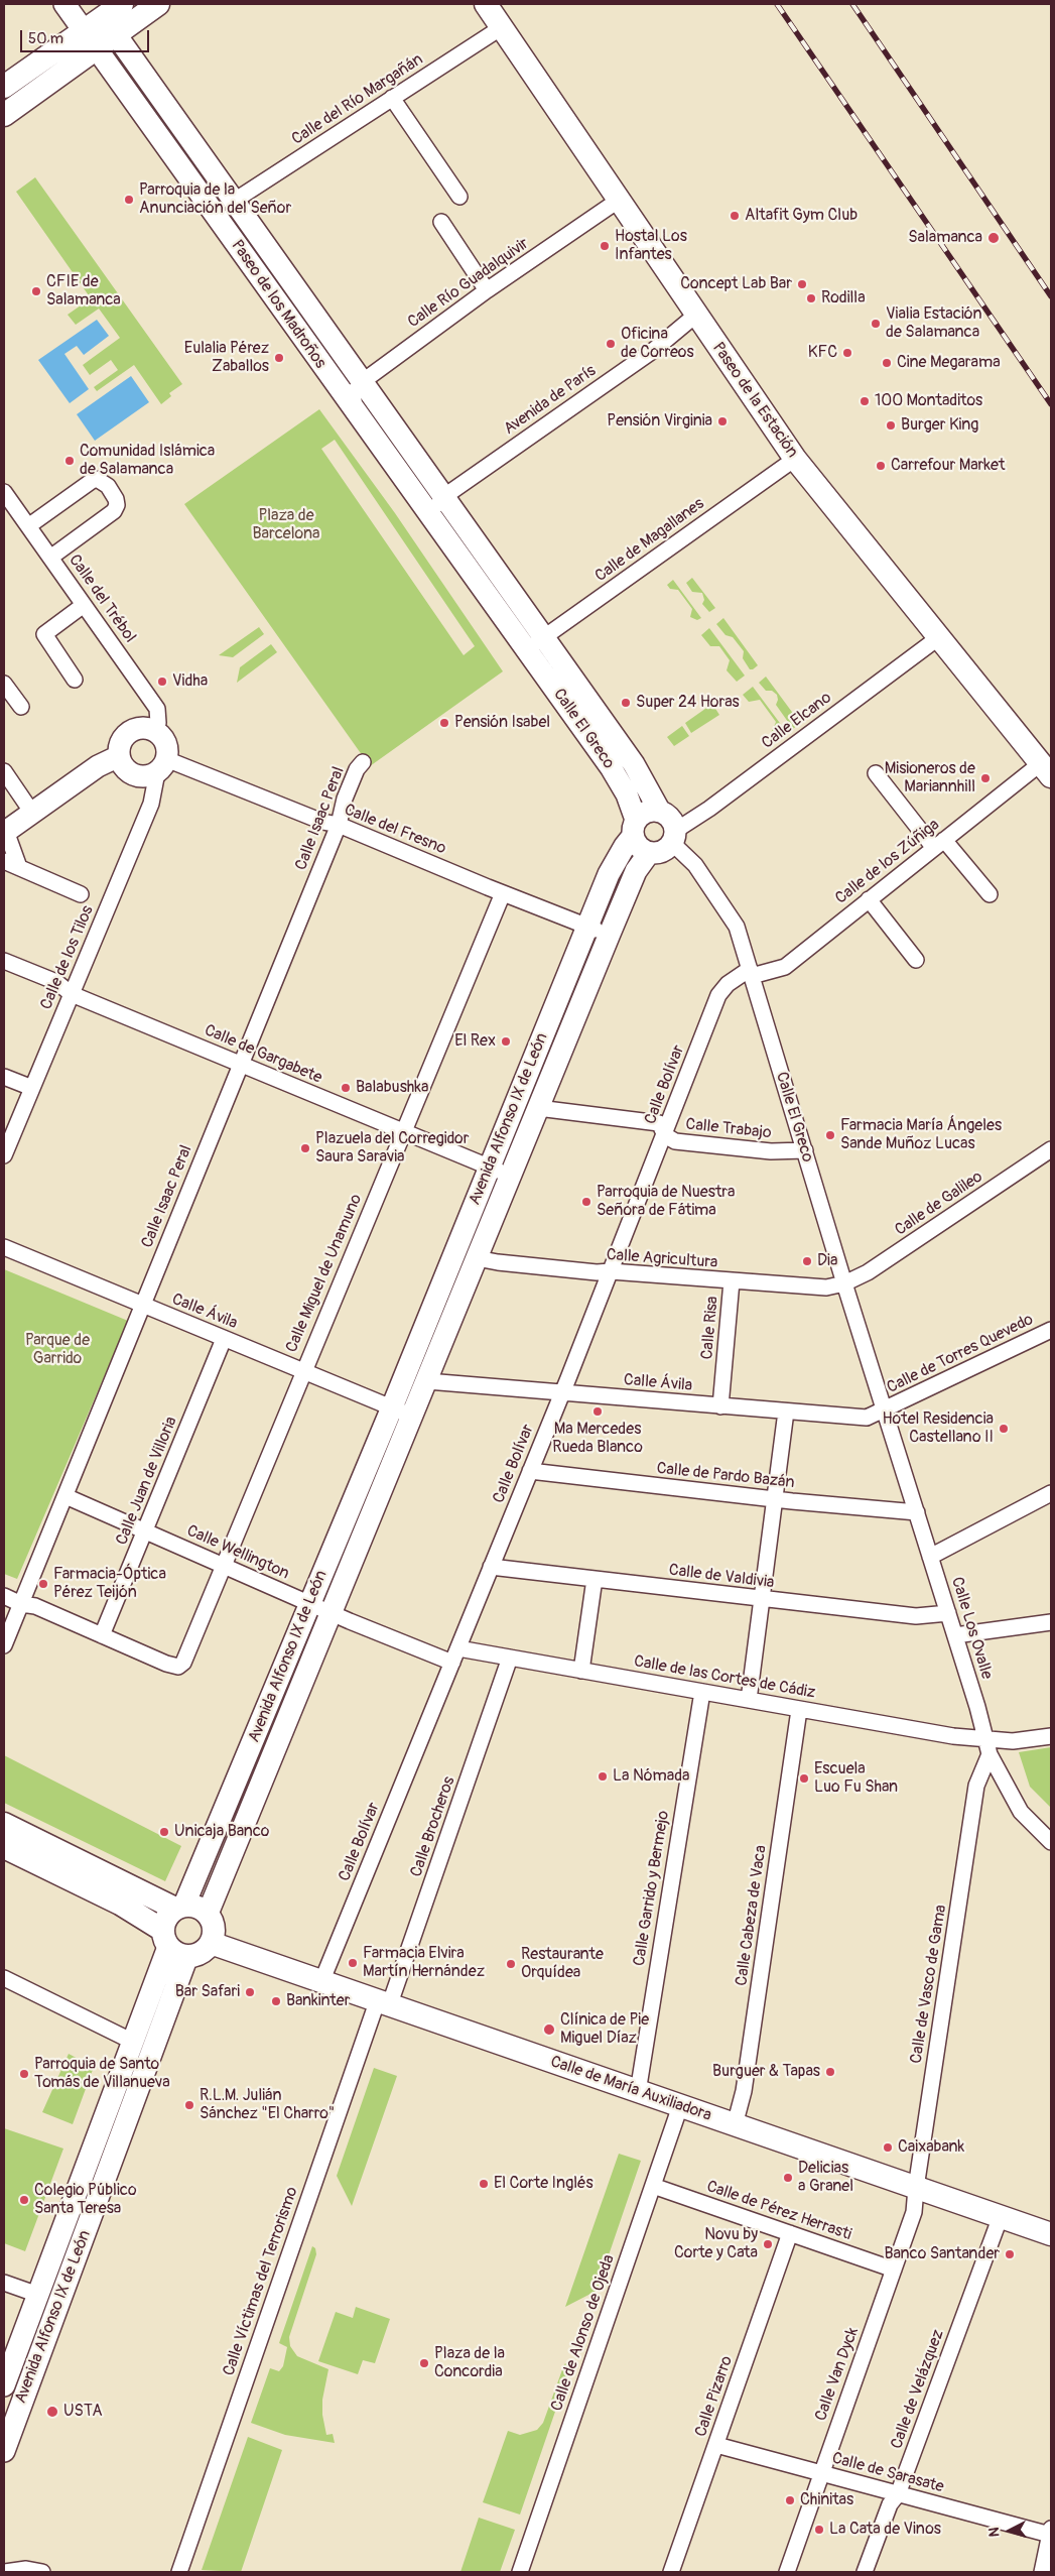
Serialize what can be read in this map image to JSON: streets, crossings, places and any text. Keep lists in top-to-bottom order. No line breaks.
{"streets":{"main road":["Paseo de los Madroños","Paseo de la Estación","Calle El Greco","Avenida Alfonso IX de León","Calle de María Auxiliadora"],"street":["Calle del Río Margañán","Calle Río Guadalquivir","Avenida de París","Calle de Magallanes","Calle del Trébol","Calle Elcano","Calle Isaac Peral","Calle del Fresno","Calle de los Zúñiga","Calle de los Tilos","Calle de Gargabete","Calle Bolívar","Calle Trabajo","Calle de Galileo","Calle Agricultura","Calle Miguel de Unamuno","Calle Ávila","Calle Risa","Calle de Torres Quevedo","Calle de Pardo Bazán","Calle Juan de Villoria","Calle Wellington","Calle de Valdivia","Calle Los Ovalle","Calle de las Cortes de Cádiz","Calle Brocheros","Calle Garrido y Bermejo","Calle Cabeza de Vaca","Calle de Vasco de Gama","Calle de Pérez Herrasti","Calle Víctimas del Terrorismo","Calle de Alonso de Ojeda","Calle Van Dyck","Calle de Velázquez","Calle Pizarro","Calle de Sarasate"]},"crossings":[["Calle del Río Margañán","Paseo de los Madroños"],["Calle del Río Margañán","Paseo de la Estación"],["Calle Río Guadalquivir","Paseo de los Madroños"],["Calle Río Guadalquivir","Paseo de la Estación"],["Avenida de París","Paseo de la Estación"],["Paseo de la Estación","Calle de Magallanes"],["Paseo de la Estación","Calle Elcano"],["Paseo de la Estación","Calle de los Zúñiga"],["Calle de Magallanes","Calle El Greco"],["Calle del Trébol","Calle del Fresno"],["Calle del Trébol","Calle de los Tilos"],["Calle Elcano","Calle El Greco"],["Calle Elcano","Avenida Alfonso IX de León"],["Calle El Greco","Calle de los Zúñiga"],["Calle El Greco","Calle Bolívar"],["Calle El Greco","Avenida Alfonso IX de León"],["Calle El Greco","Calle Trabajo"],["Calle El Greco","Calle de Galileo"],["Calle El Greco","Calle Agricultura"],["Calle El Greco","Calle Ávila"],["Calle El Greco","Calle de Torres Quevedo"],["Calle El Greco","Calle Los Ovalle"],["Calle Isaac Peral","Calle del Fresno"],["Calle Isaac Peral","Calle de Gargabete"],["Calle Isaac Peral","Calle Ávila"],["Calle Isaac Peral","Calle Wellington"],["Calle del Fresno","Calle de los Tilos"],["Calle del Fresno","Avenida Alfonso IX de León"],["Calle del Fresno","Calle Miguel de Unamuno"],["Calle de los Zúñiga","Calle Bolívar"],["Calle de los Tilos","Calle de Gargabete"],["Calle de Gargabete","Avenida Alfonso IX de León"],["Calle de Gargabete","Calle Miguel de Unamuno"],["Calle Bolívar","Calle Trabajo"],["Calle Bolívar","Calle Agricultura"],["Calle Bolívar","Calle Ávila"],["Calle Bolívar","Calle de Pardo Bazán"],["Calle Bolívar","Calle Wellington"],["Calle Bolívar","Calle de Valdivia"],["Calle Bolívar","Calle de las Cortes de Cádiz"],["Calle Bolívar","Calle de María Auxiliadora"],["Avenida Alfonso IX de León","Calle Trabajo"],["Avenida Alfonso IX de León","Calle Agricultura"],["Avenida Alfonso IX de León","Calle Ávila"],["Avenida Alfonso IX de León","Calle Wellington"],["Avenida Alfonso IX de León","Calle de María Auxiliadora"],["Calle de Galileo","Calle Agricultura"],["Calle Agricultura","Calle Risa"],["Calle Miguel de Unamuno","Calle Ávila"],["Calle Miguel de Unamuno","Calle Juan de Villoria"],["Calle Miguel de Unamuno","Calle Wellington"],["Calle Ávila","Calle Risa"],["Calle Ávila","Calle de Torres Quevedo"],["Calle Ávila","Calle Juan de Villoria"],["Calle Ávila","Calle Los Ovalle"],["Calle de Torres Quevedo","Calle Los Ovalle"],["Calle de Pardo Bazán","Calle Los Ovalle"],["Calle Juan de Villoria","Calle Wellington"],["Calle de Valdivia","Calle Los Ovalle"],["Calle Los Ovalle","Calle de las Cortes de Cádiz"],["Calle Los Ovalle","Calle de Vasco de Gama"],["Calle de las Cortes de Cádiz","Calle Brocheros"],["Calle de las Cortes de Cádiz","Calle Garrido y Bermejo"],["Calle de las Cortes de Cádiz","Calle Cabeza de Vaca"],["Calle Brocheros","Calle de María Auxiliadora"],["Calle Brocheros","Calle Víctimas del Terrorismo"],["Calle Garrido y Bermejo","Calle de María Auxiliadora"],["Calle Cabeza de Vaca","Calle de María Auxiliadora"],["Calle de Vasco de Gama","Calle de María Auxiliadora"],["Calle de Vasco de Gama","Calle Van Dyck"],["Calle de María Auxiliadora","Calle Víctimas del Terrorismo"],["Calle de María Auxiliadora","Calle de Alonso de Ojeda"],["Calle de María Auxiliadora","Calle Van Dyck"],["Calle de María Auxiliadora","Calle de Velázquez"],["Calle de Pérez Herrasti","Calle de Alonso de Ojeda"],["Calle de Pérez Herrasti","Calle Van Dyck"],["Calle de Pérez Herrasti","Calle Pizarro"],["Calle Van Dyck","Calle de Sarasate"],["Calle de Velázquez","Calle de Sarasate"],["Calle Pizarro","Calle de Sarasate"]],"parks":["Plaza de Barcelona","Parque de Garrido"],"places":["Parroquia de la Anunciación del Señor","Altafit Gym Club","Salamanca","Hostal Los Infantes","Concept Lab Bar","CFIE de Salamanca","Rodilla","Vialia Estación de Salamanca","Oficina de Correos","KFC","Eulalia Pérez Zaballos","Cine Megarama","100 Montaditos","Pensión Virginia","Burger King","Comunidad Islámica de Salamanca","Carrefour Market","Vidha","Super 24 Horas","Pensión Isabel","Misioneros de Mariannhill","El Rex","Balabushka","Farmacia María Ángeles Sande Muñoz Lucas","Plazuela del Corregidor Saura Saravia","Parroquia de Nuestra Señora de Fátima","Dia","Mª Mercedes Rueda Blanco","Hotel Residencia Castellano II","Farmacia-Óptica Pérez Teijón","La Nómada","Escuela Luo Fu Shan","Unicaja Banco","Farmacia Elvira Martín Hernández","Restaurante Orquídea","Bar Safari","Bankinter","Clínica de Pie Miguel Díaz","Burguer & Tapas","Parroquia de Santo Tomás de Villanueva","R.L.M. Julián Sánchez \"El Charro\"","Caixabank","Delicias a Granel","El Corte Inglés","Colegio Público Santa Teresa","Novu by Corte y Cata","Banco Santander","Plaza de la Concordia","USTA","Chinitas","La Cata de Vinos"],"scale_bar":"50 m","north":"left"}
